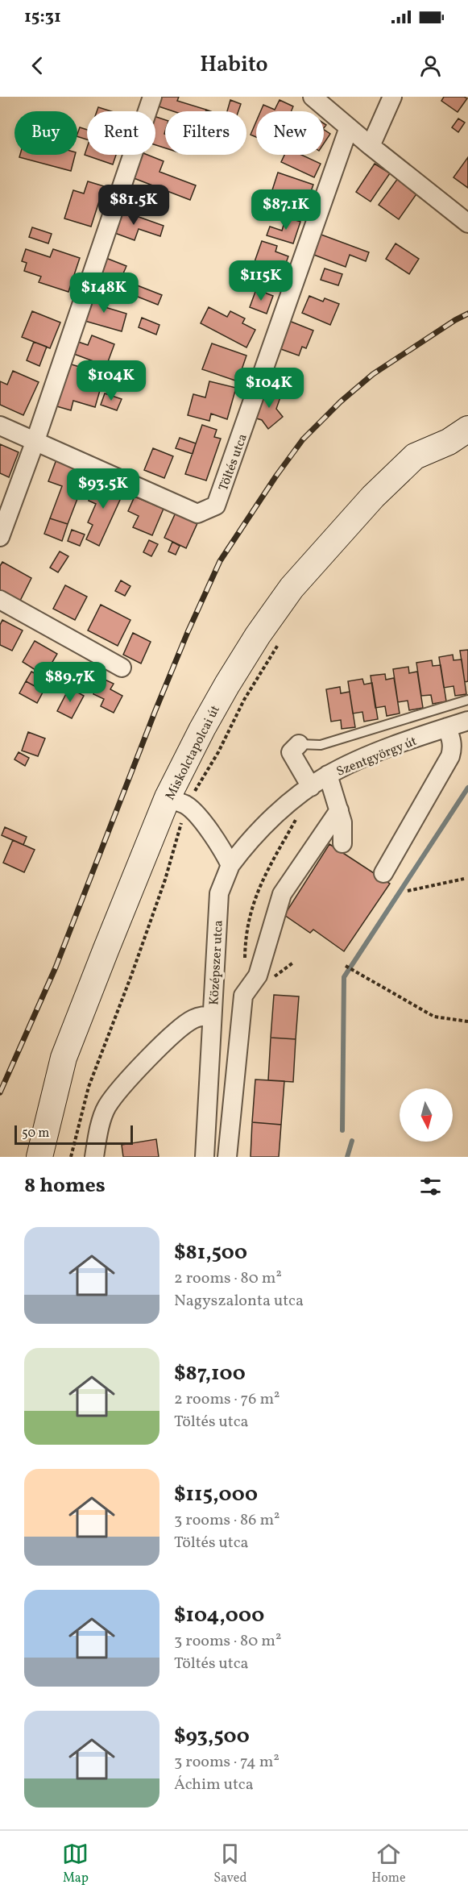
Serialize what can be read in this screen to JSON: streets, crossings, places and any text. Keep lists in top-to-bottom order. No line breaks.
{"streets":{"street":["Töltés utca","Miskolctapolcai út","Szentgyörgy út","Középszer utca"]},"crossings":[["Szentgyörgy út","Középszer utca"]],"scale_bar":"50 m","north":"bottom","page":{"status":"15:31","header":"Habito","chip":["Buy","Rent","Filters","New"],"price":["$81.5K","$87.1K","$115K","$148K","$104K","$104K","$93.5K","$89.7K"],"scale":"50 m","heading":"8 homes","list":[{"name":"$81,500","note":"2 rooms · 80 m² · Nagyszalonta utca"},{"name":"$87,100","note":"2 rooms · 76 m² · Töltés utca"},{"name":"$115,000","note":"3 rooms · 86 m² · Töltés utca"},{"name":"$104,000","note":"3 rooms · 80 m² · Töltés utca"},{"name":"$93,500","note":"3 rooms · 74 m² · Áchim utca"}],"tabs":["Map","Saved","Home"]}}
